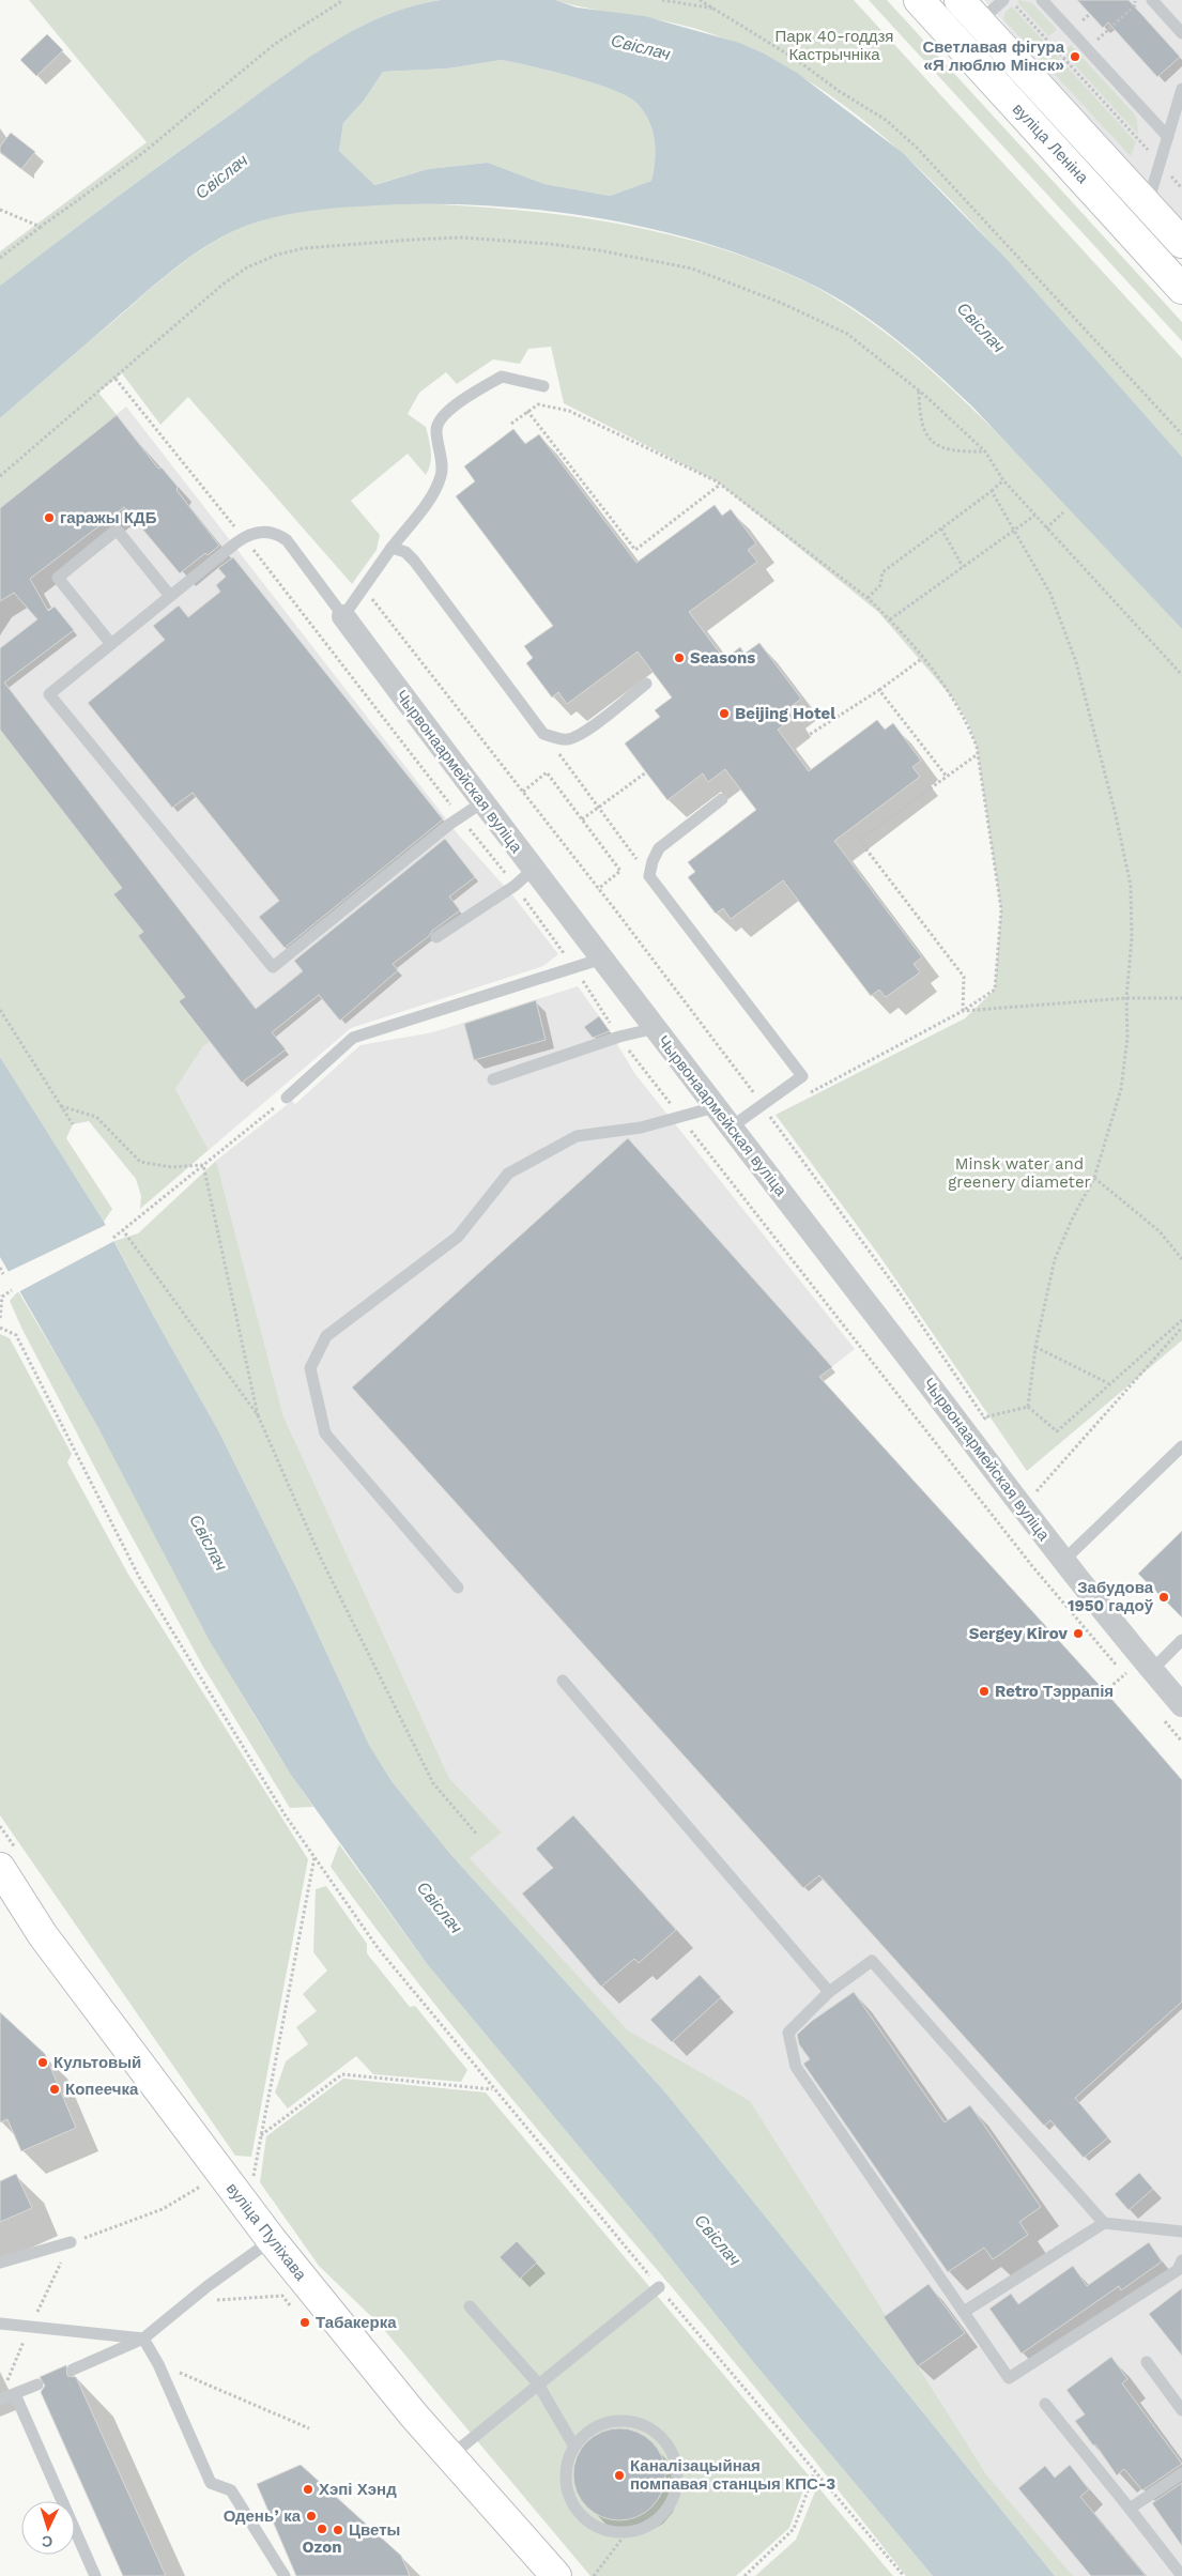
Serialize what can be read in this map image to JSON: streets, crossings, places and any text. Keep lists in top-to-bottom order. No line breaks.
{"streets":{"street":["вуліца Леніна","Чырвонаармейская вуліца","вуліца Пуліхава"]},"water":["Свіслач"],"parks":["Парк 40-годдзя Кастрычніка","Minsk water and greenery diameter"],"places":["Светлавая фігура «Я люблю Мінск»","гаражы КДБ","Seasons","Beijing Hotel","Забудова 1950 гадоў","Sergey Kirov","Retro Тэррапія","Культовый","Копеечка","Табакерка","Каналізацыйная помпавая станцыя КПС-3","Хэпі Хэнд","Оденьʼка","Ozon","Цветы"],"north":"bottom"}
